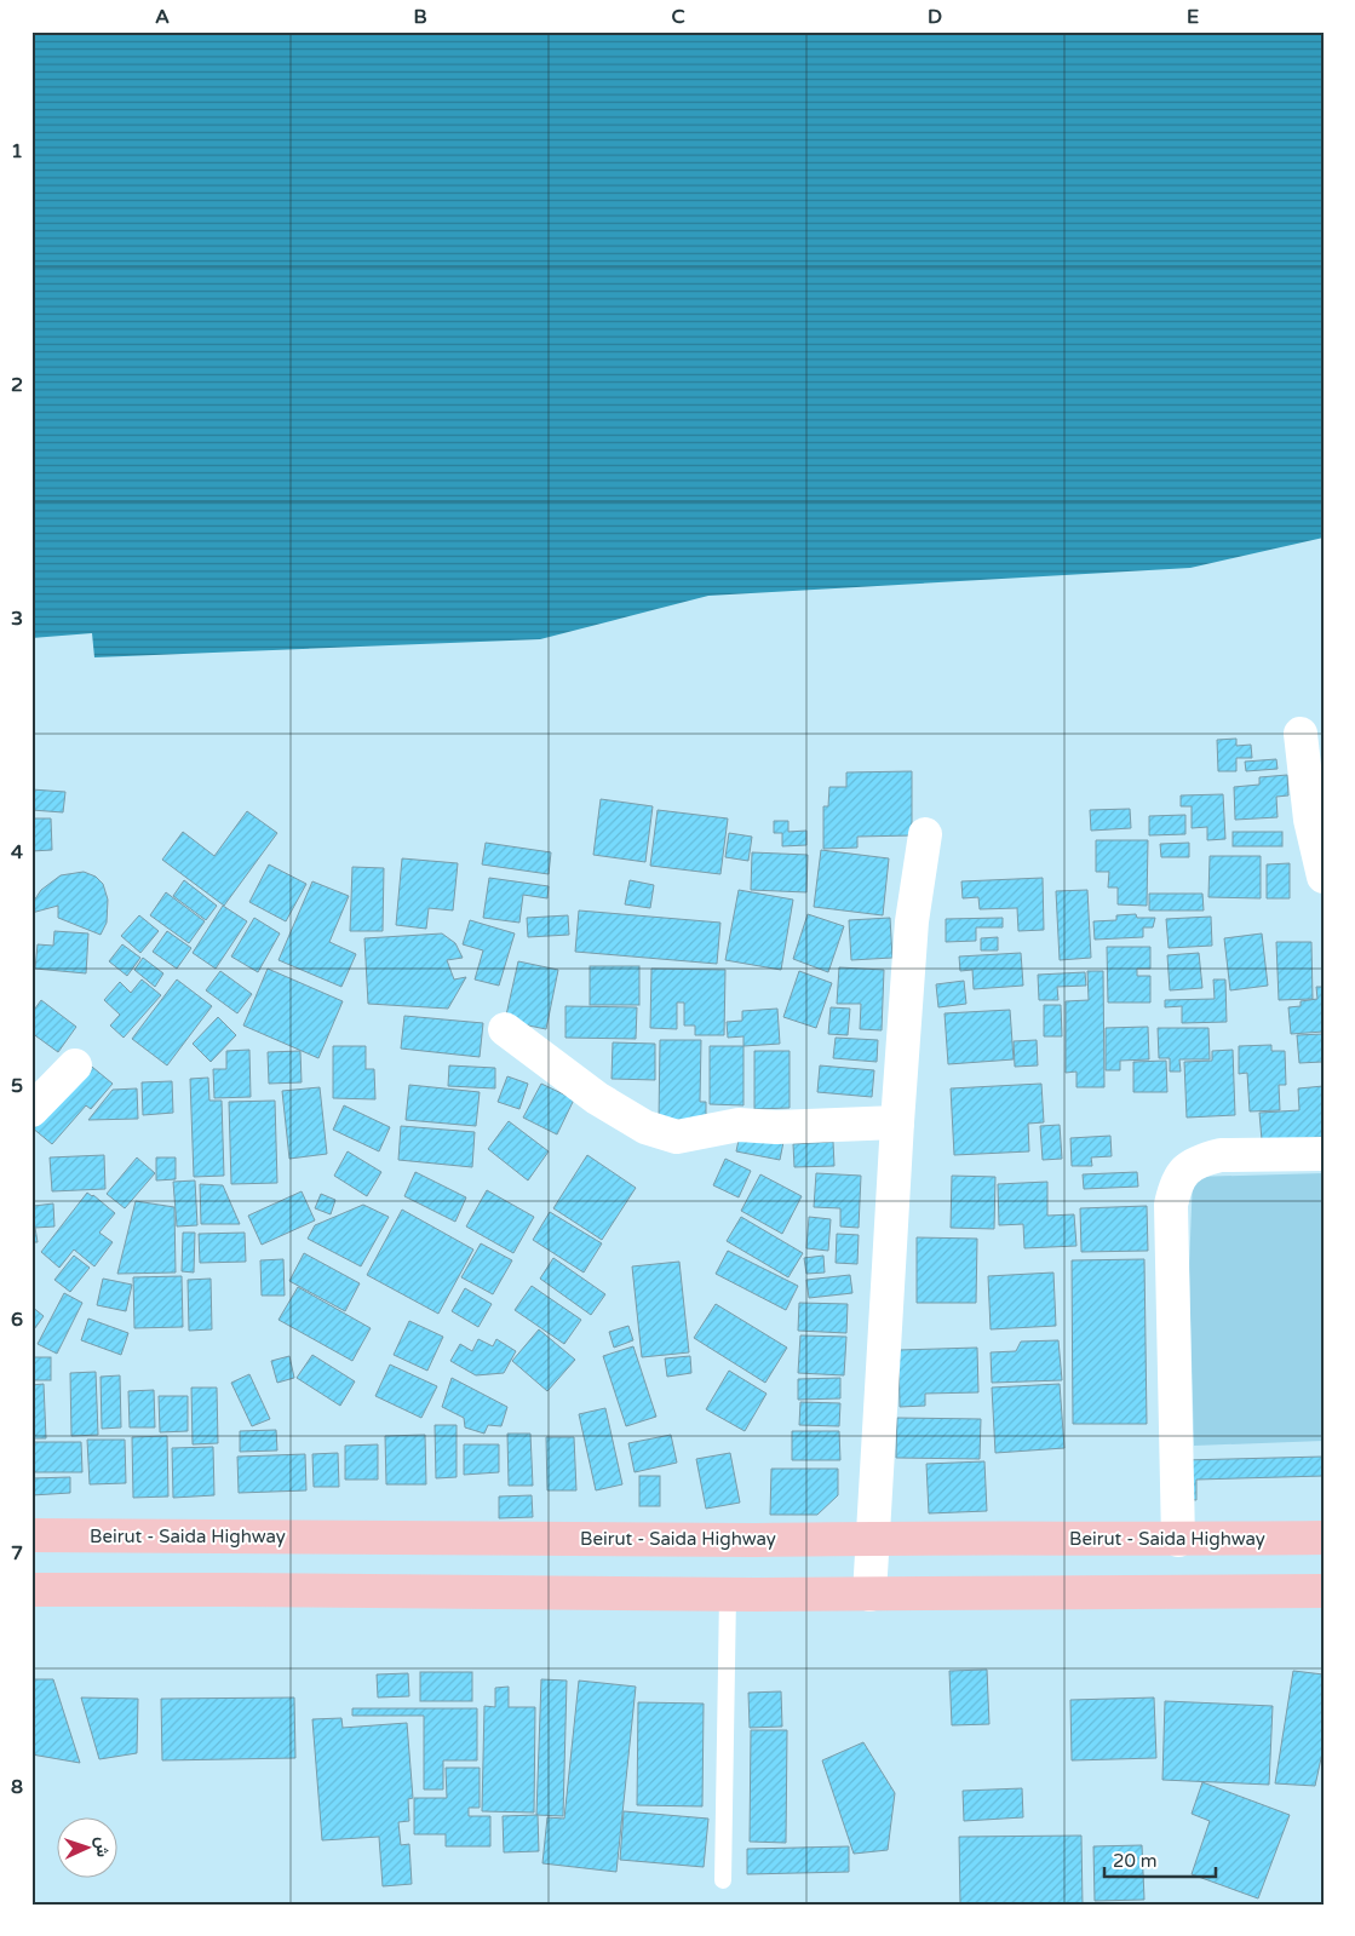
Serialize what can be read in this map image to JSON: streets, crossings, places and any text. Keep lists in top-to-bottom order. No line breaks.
{"streets":{"highway":["Beirut - Saida Highway"]},"scale_bar":"20 m","north":"right","grid":{"columns":["A","B","C","D","E"],"rows":["1","2","3","4","5","6","7","8"]}}
